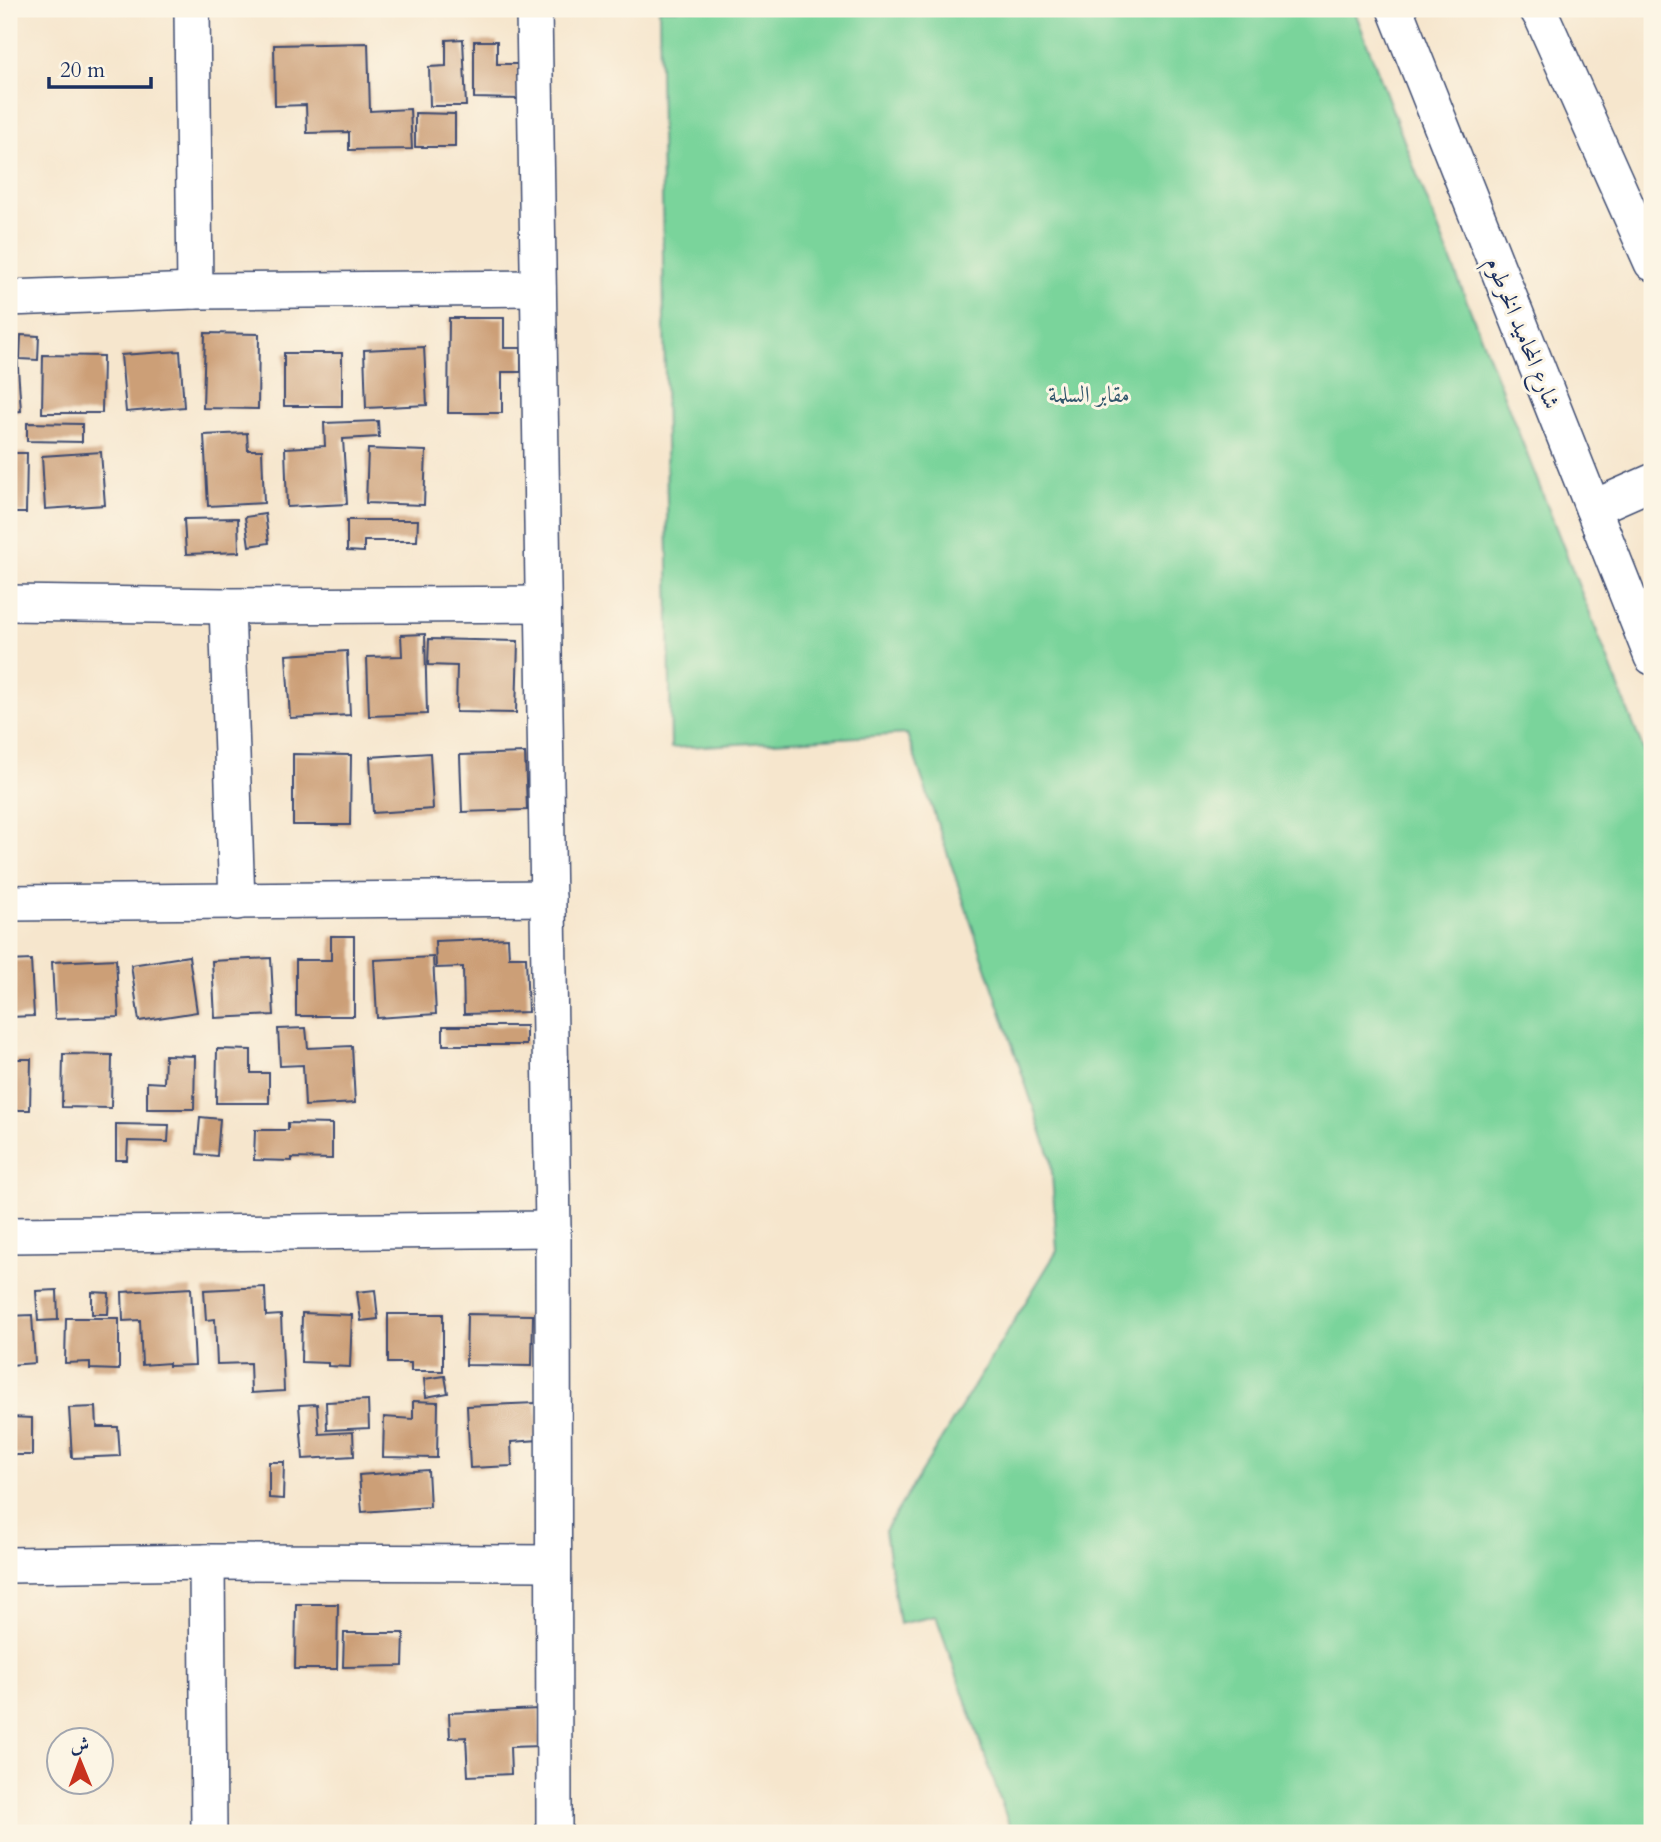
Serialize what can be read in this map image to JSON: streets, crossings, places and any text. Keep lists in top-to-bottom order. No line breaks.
{"streets":{"street":["شارع المحاميد الخرطوم"]},"parks":["مقابر السلمة"],"scale_bar":"20 m","north":"top"}
